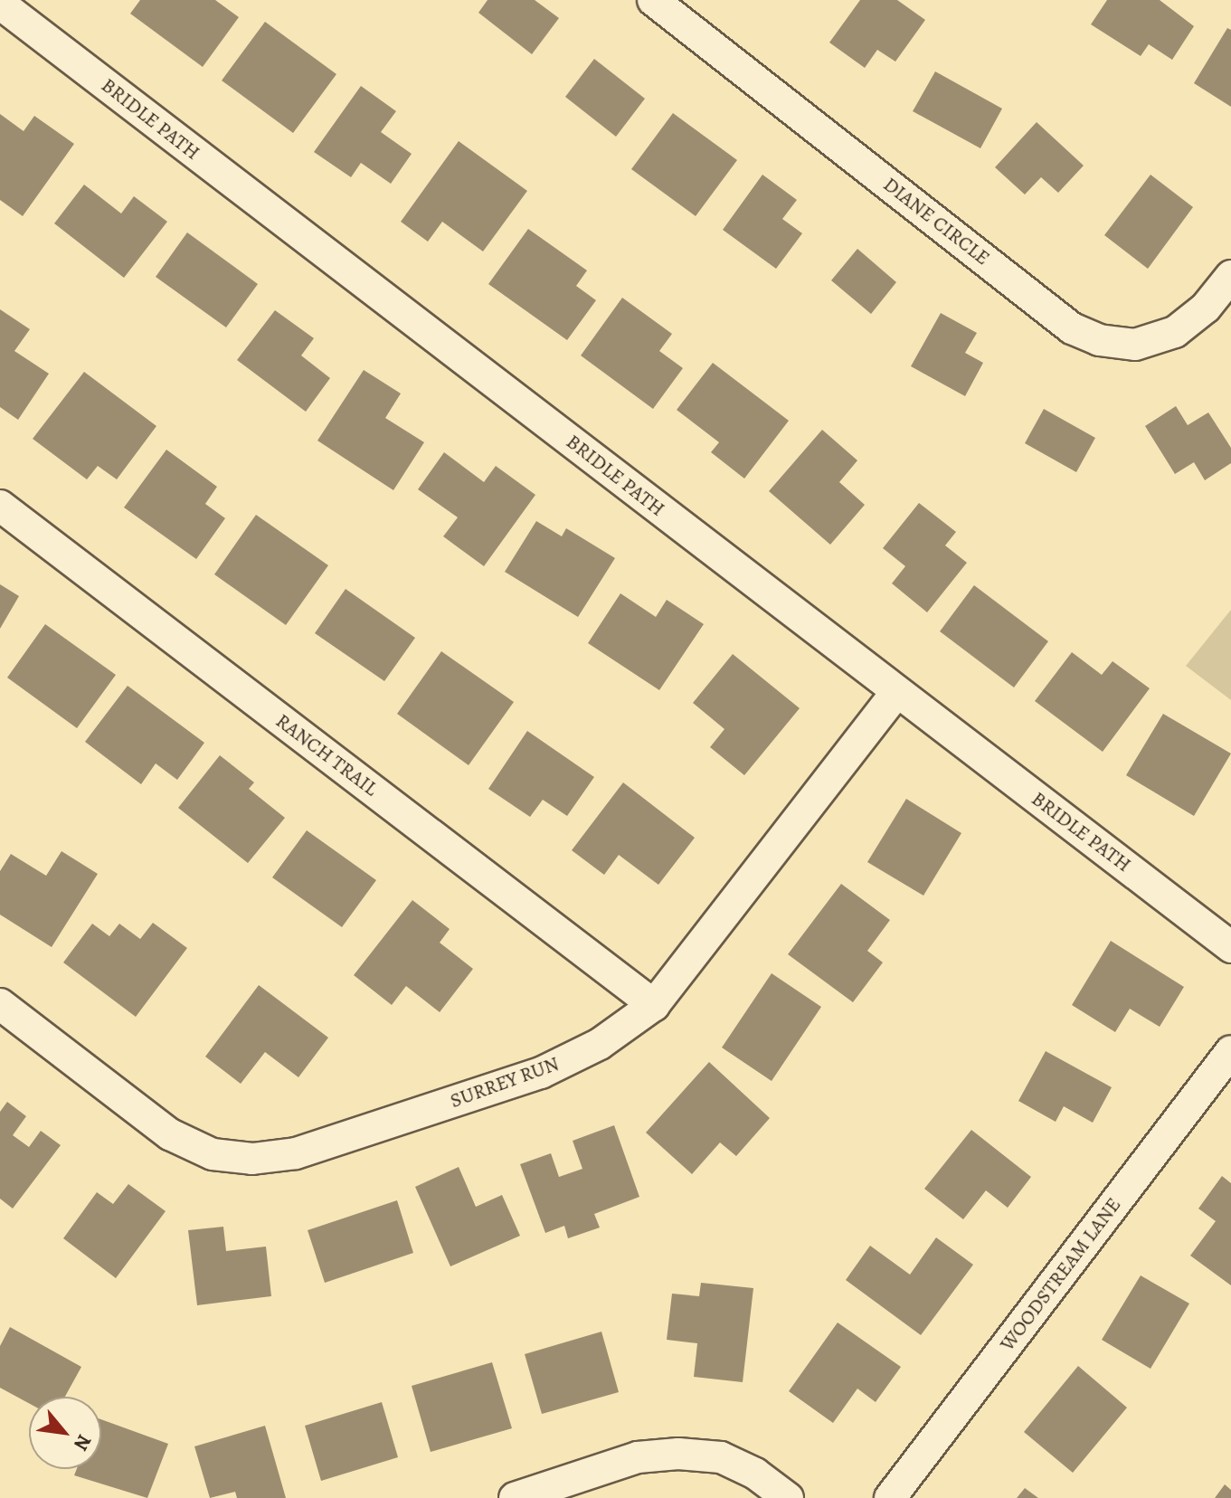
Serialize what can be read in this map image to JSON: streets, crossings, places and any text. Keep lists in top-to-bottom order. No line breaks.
{"streets":{"street":["BRIDLE PATH","DIANE CIRCLE","RANCH TRAIL","SURREY RUN","WOODSTREAM LANE"]},"crossings":[["BRIDLE PATH","SURREY RUN"],["RANCH TRAIL","SURREY RUN"]],"north":"bottom right"}
